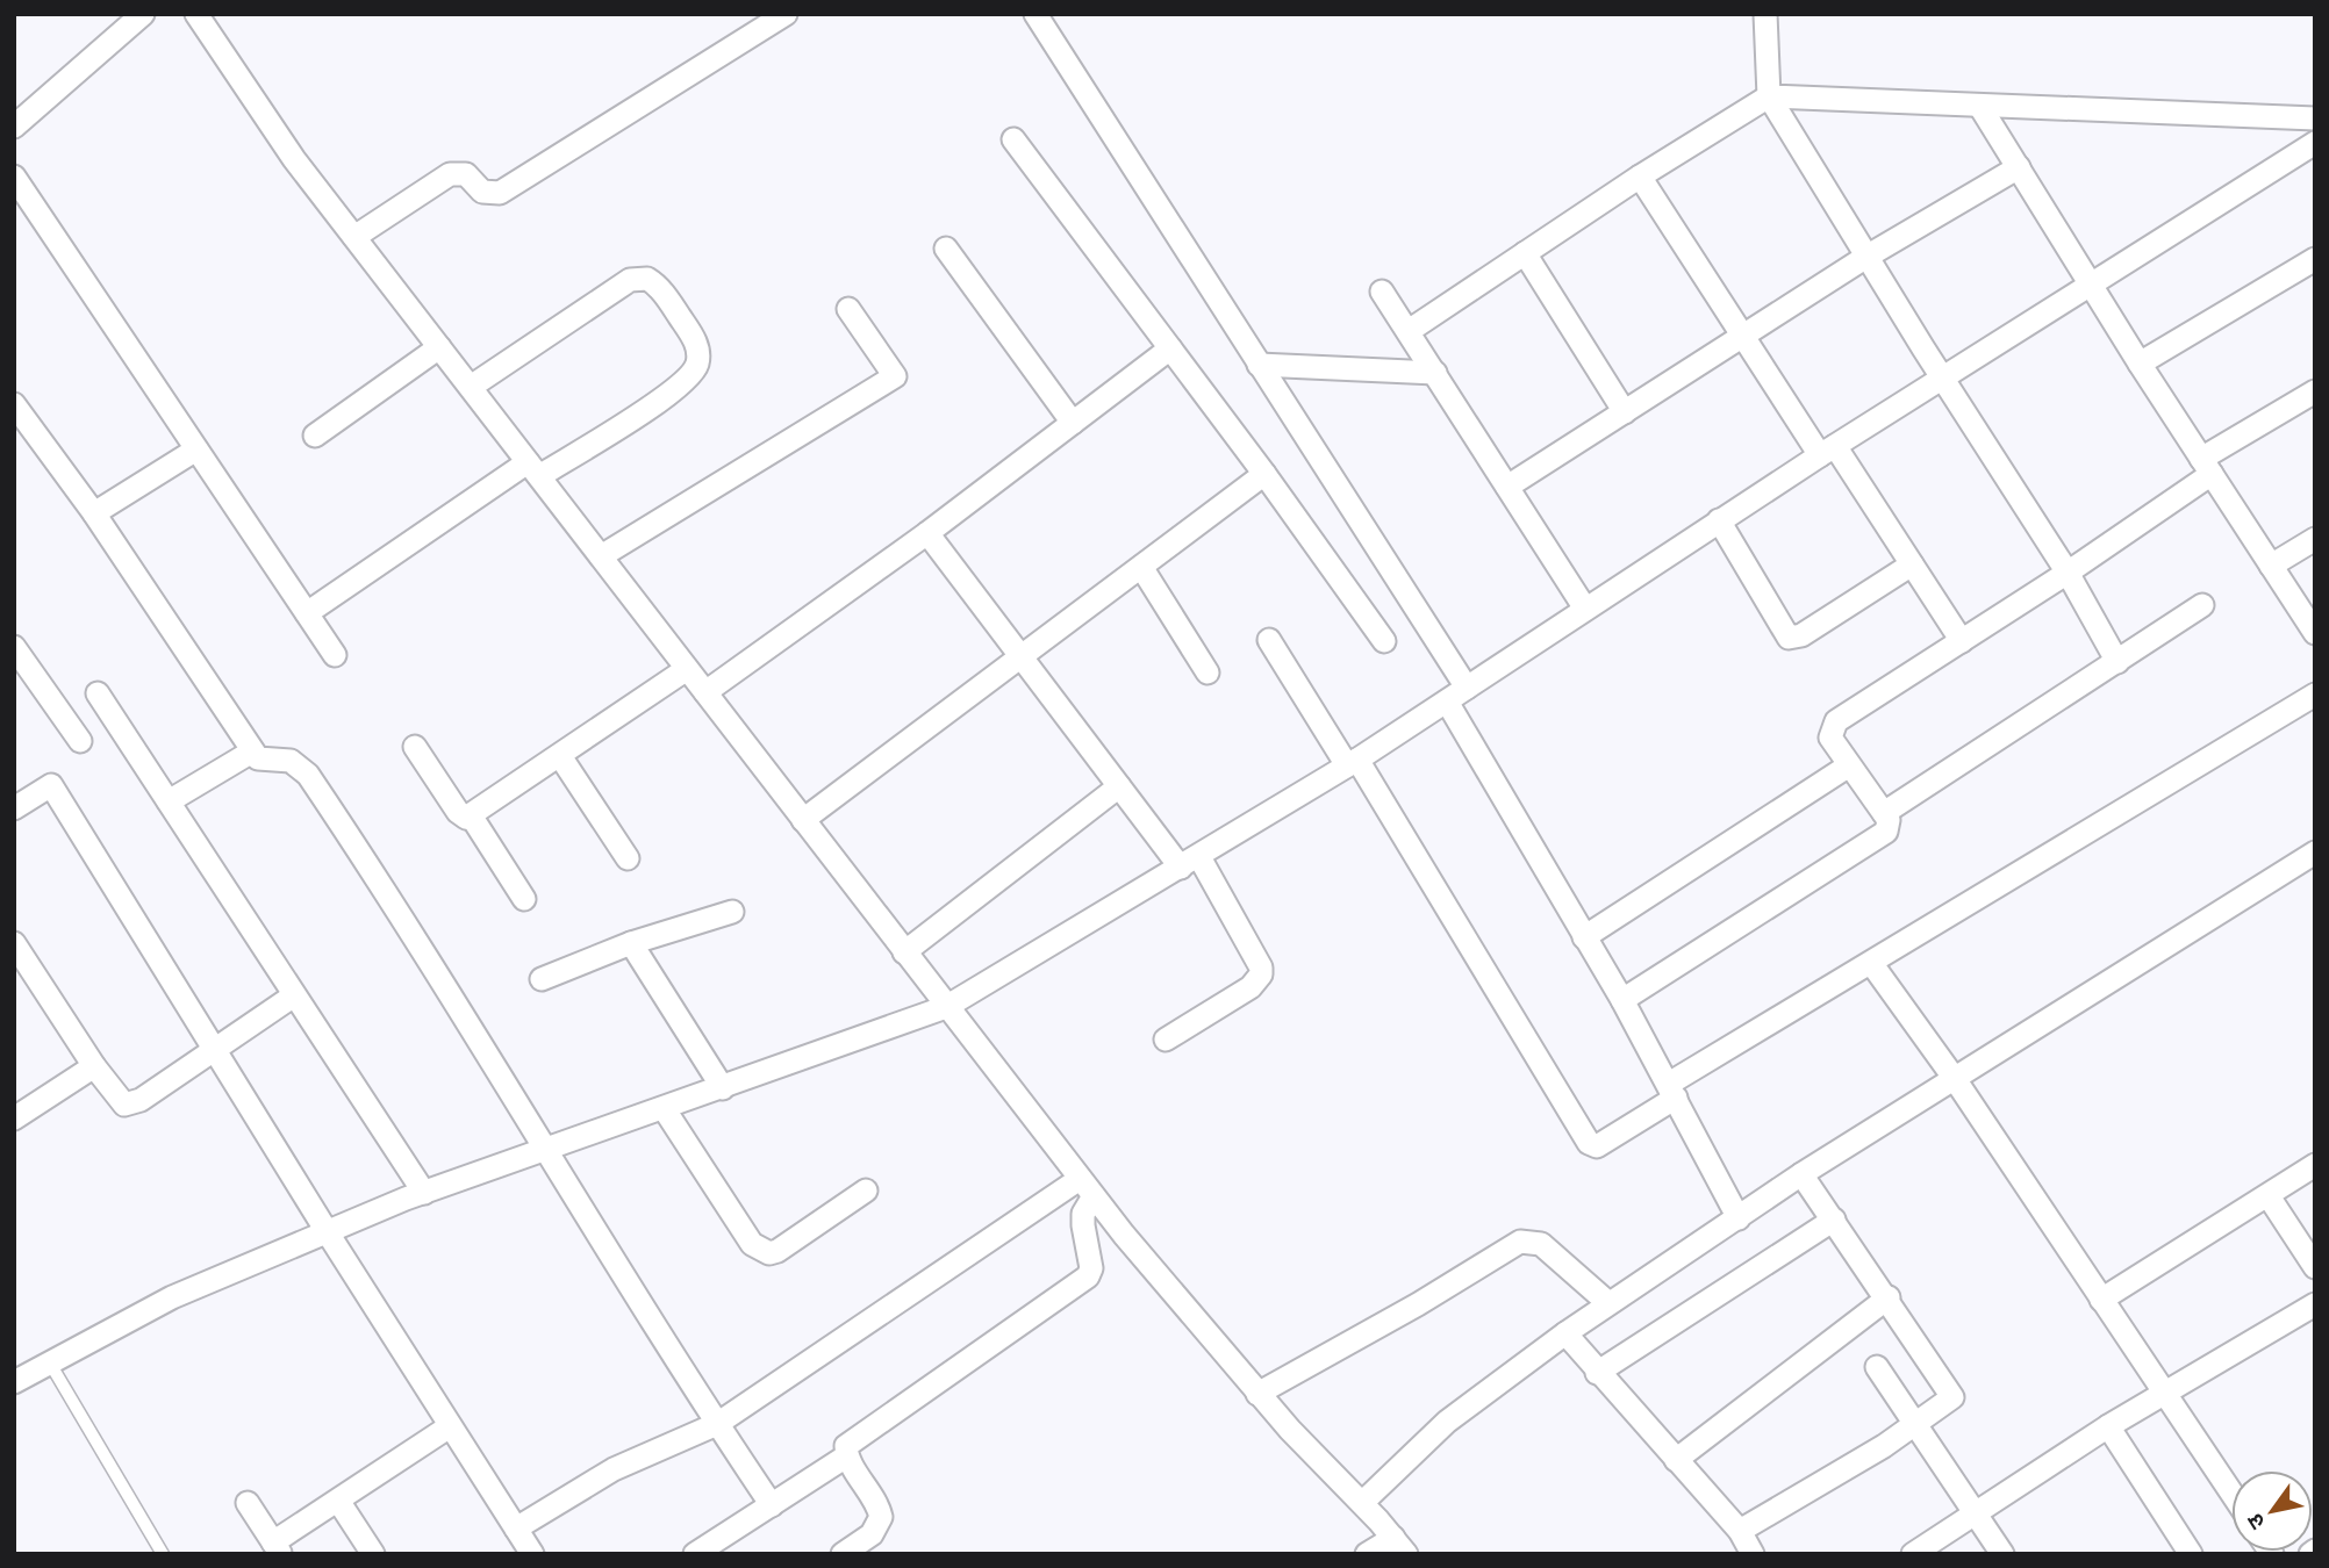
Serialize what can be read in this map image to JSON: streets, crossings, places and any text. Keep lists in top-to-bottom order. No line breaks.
{"north":"bottom left"}
